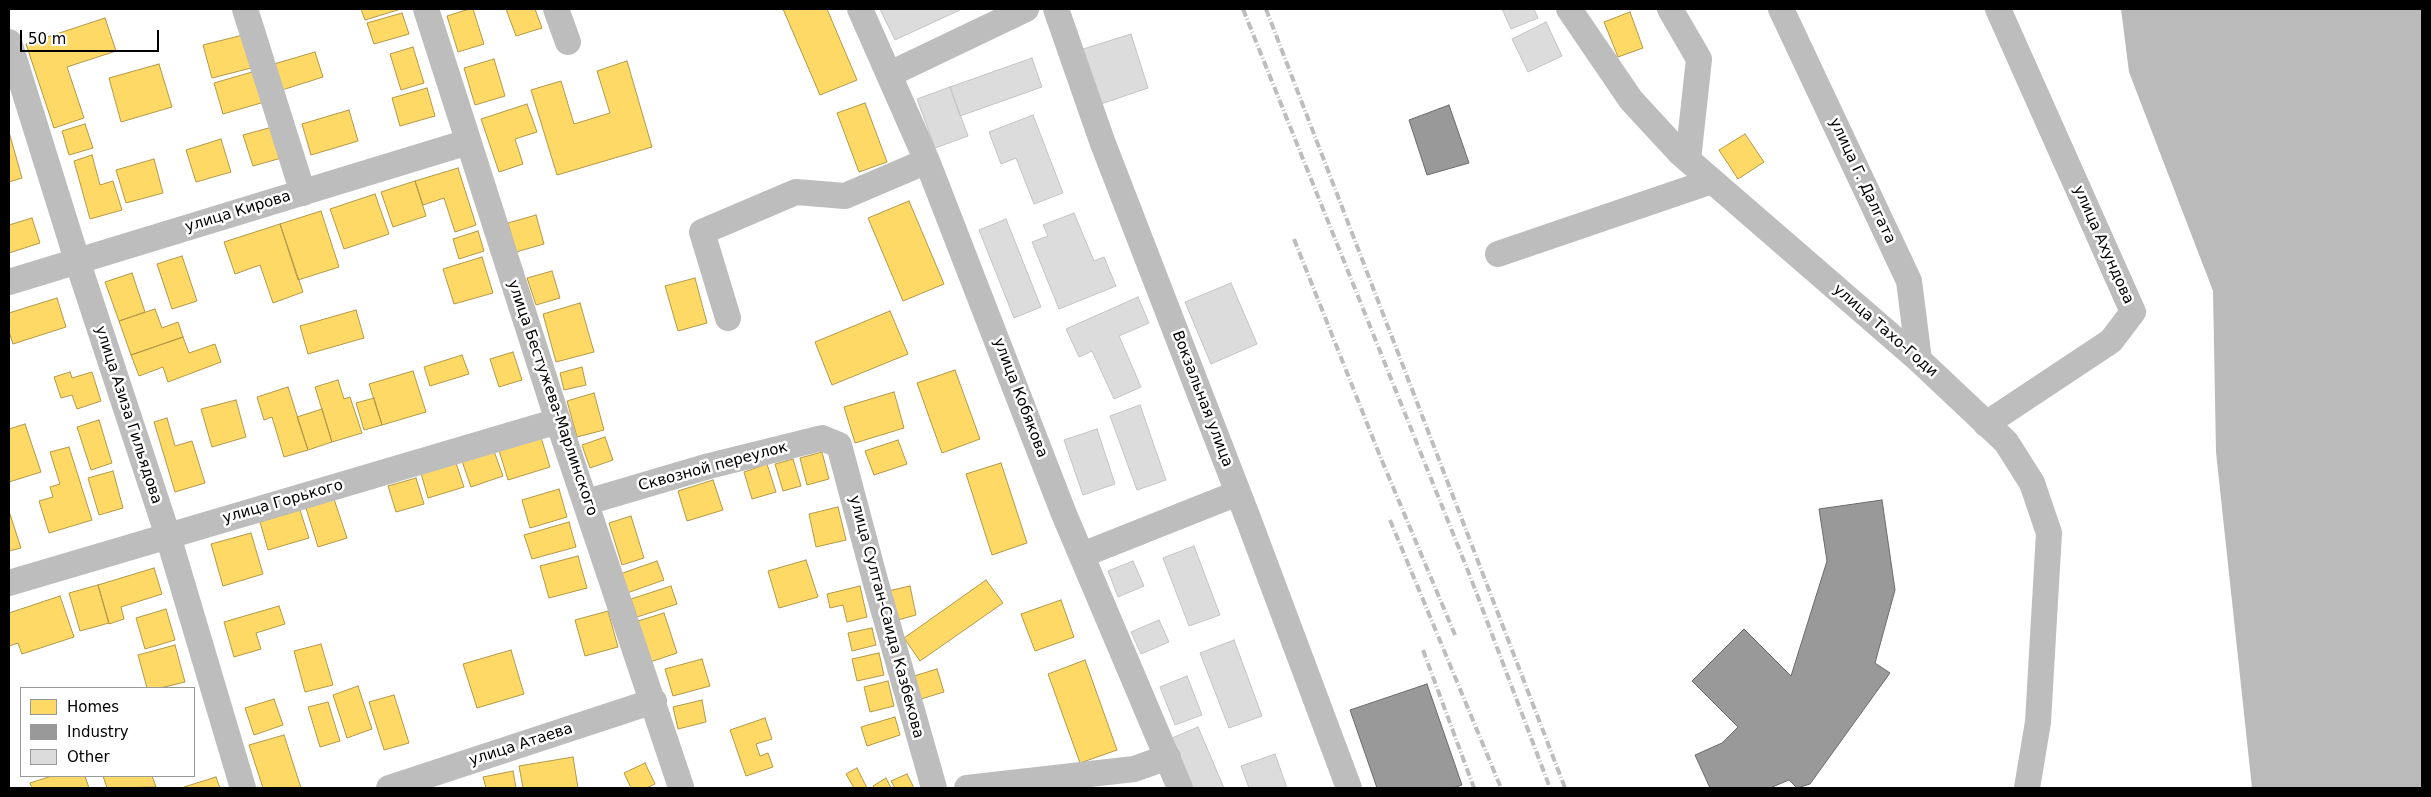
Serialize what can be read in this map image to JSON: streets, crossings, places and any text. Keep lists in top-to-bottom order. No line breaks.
{"streets":{"street":["улица Г. Далгата","улица Кирова","улица Ахундова","улица Тахо-Годи","улица Бестужева-Марлинского","улица Кобякова","Вокзальная улица","улица Азиза Гильядова","Сквозной переулок","улица Горького","улица Султан-Саида Казбекова","улица Атаева"]},"crossings":[["улица Г. Далгата","улица Тахо-Годи"],["улица Кирова","улица Бестужева-Марлинского"],["улица Кирова","улица Азиза Гильядова"],["улица Ахундова","улица Тахо-Годи"],["улица Бестужева-Марлинского","Сквозной переулок"],["улица Бестужева-Марлинского","улица Горького"],["улица Бестужева-Марлинского","улица Атаева"],["улица Азиза Гильядова","улица Горького"],["Сквозной переулок","улица Султан-Саида Казбекова"]],"legend":["Homes","Industry","Other"],"scale_bar":"50 m"}
